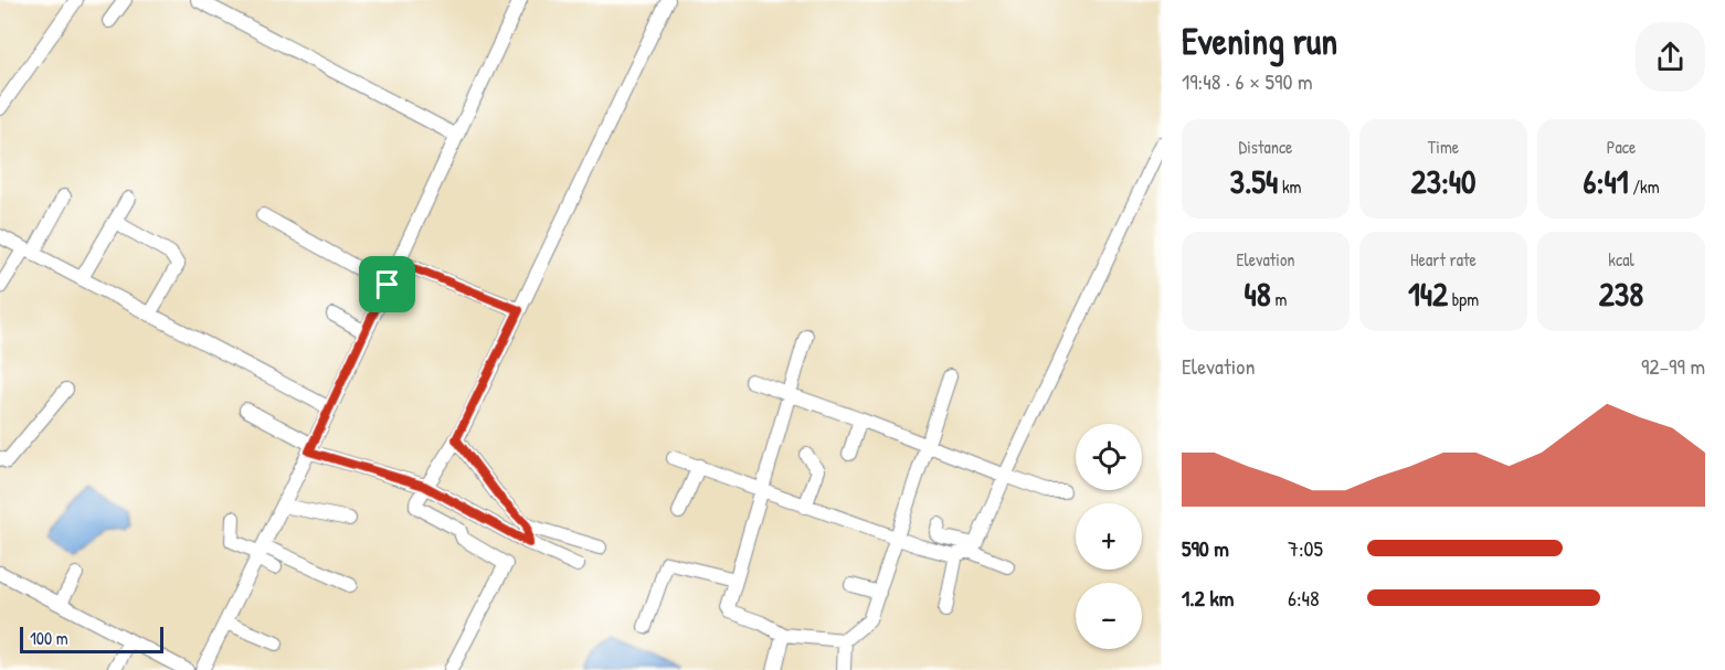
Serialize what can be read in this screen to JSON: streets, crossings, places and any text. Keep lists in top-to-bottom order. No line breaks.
{"scale_bar":"100 m","page":{"heading":["Evening run","19:48 · 6 × 590 m"],"stats":[["Distance","3.54 km"],["Time","23:40"],["Pace","6:41 /km"],["Elevation","48 m"],["Heart rate","142 bpm"],["kcal","238"]],"chart":["Elevation","92–99 m"],"map_buttons":["+","−"],"list":[{"name":"590 m","note":"7:05"},{"name":"1.2 km","note":"6:48"}],"scale":"100 m"}}
